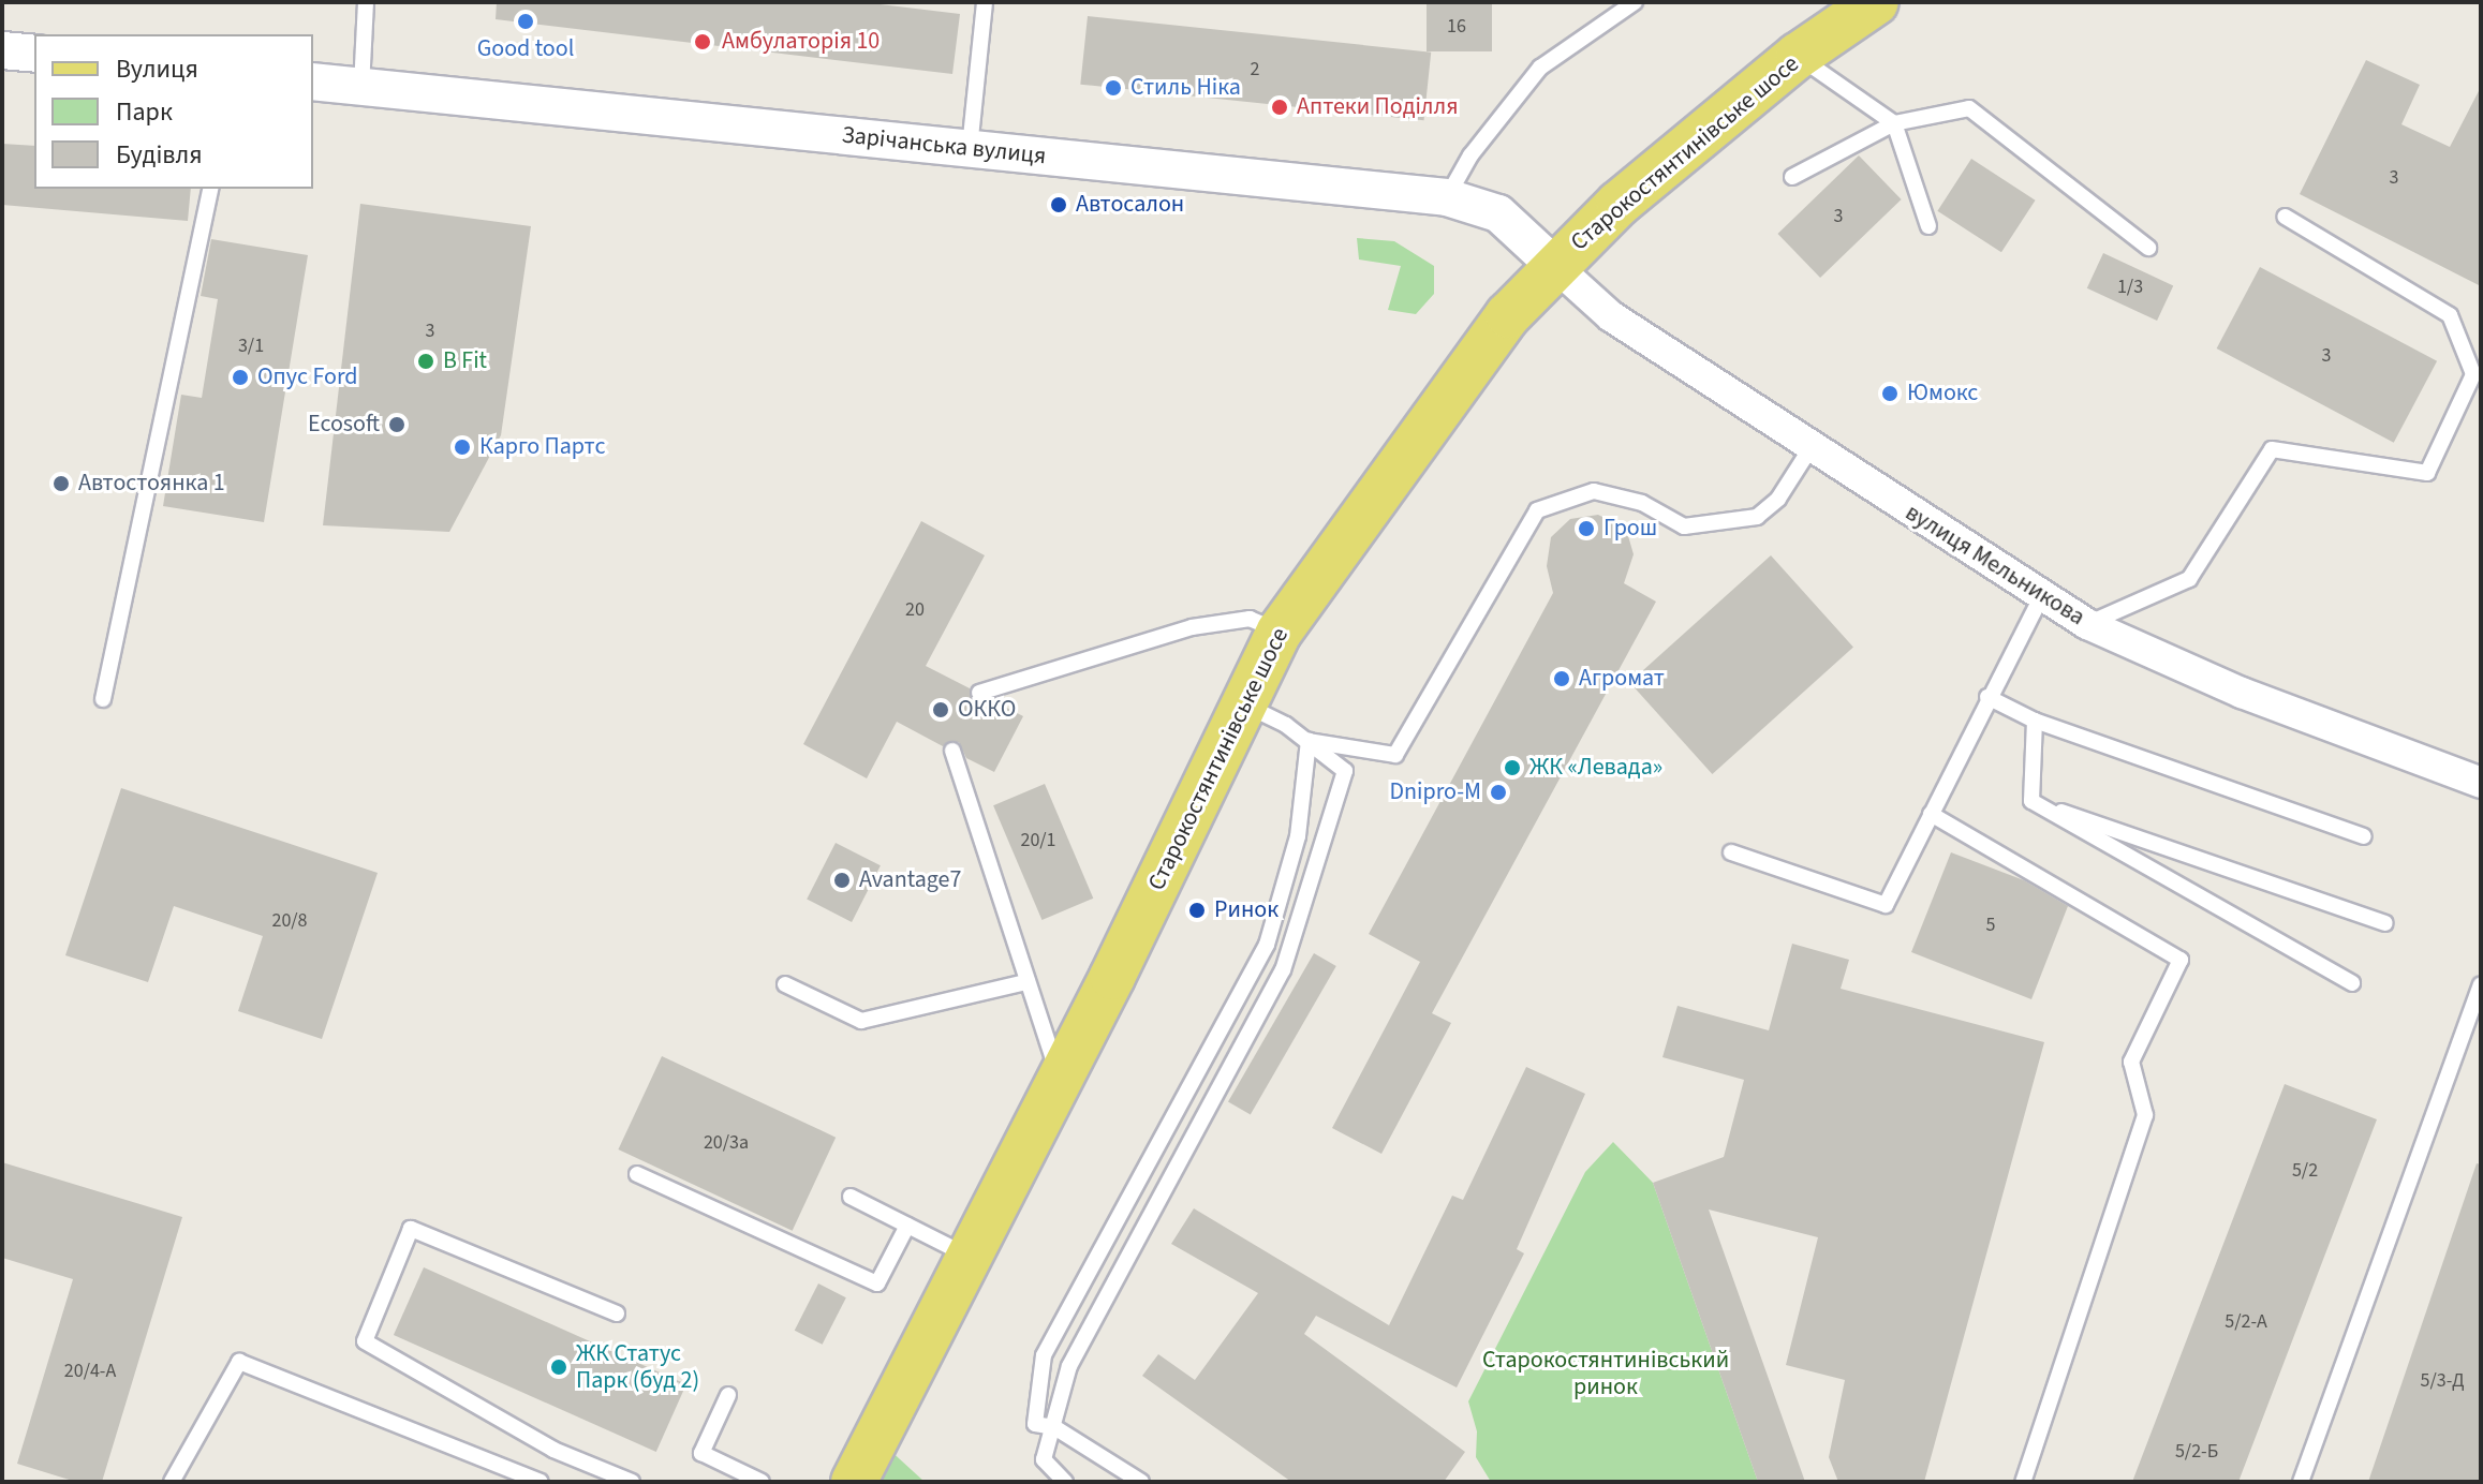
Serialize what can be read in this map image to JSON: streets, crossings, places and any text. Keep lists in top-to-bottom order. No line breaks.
{"streets":{"main road":["Старокостянтинівське шосе"],"street":["Зарічанська вулиця","вулиця Мельникова"]},"crossings":[["Зарічанська вулиця","Старокостянтинівське шосе"],["Зарічанська вулиця","вулиця Мельникова"],["Старокостянтинівське шосе","вулиця Мельникова"]],"parks":["Старокостянтинівський ринок"],"places":["Good tool","Амбулаторія 10","Стиль Ніка","Аптеки Поділля","Автосалон","B Fit","Опус Ford","Юмокс","Ecosoft","Карго Партс","Автостоянка 1","Грош","Агромат","ОККО","ЖК «Левада»","Dnipro-M","Avantage7","Ринок","ЖК Статус Парк (буд 2)"],"house_numbers":["16","2","3","3","1/3","3","3/1","3","20","20/1","20/8","5","20/3а","5/2","5/2-А","20/4-А","5/3-Д","5/2-Б"],"legend":["Вулиця","Парк","Будівля"]}
